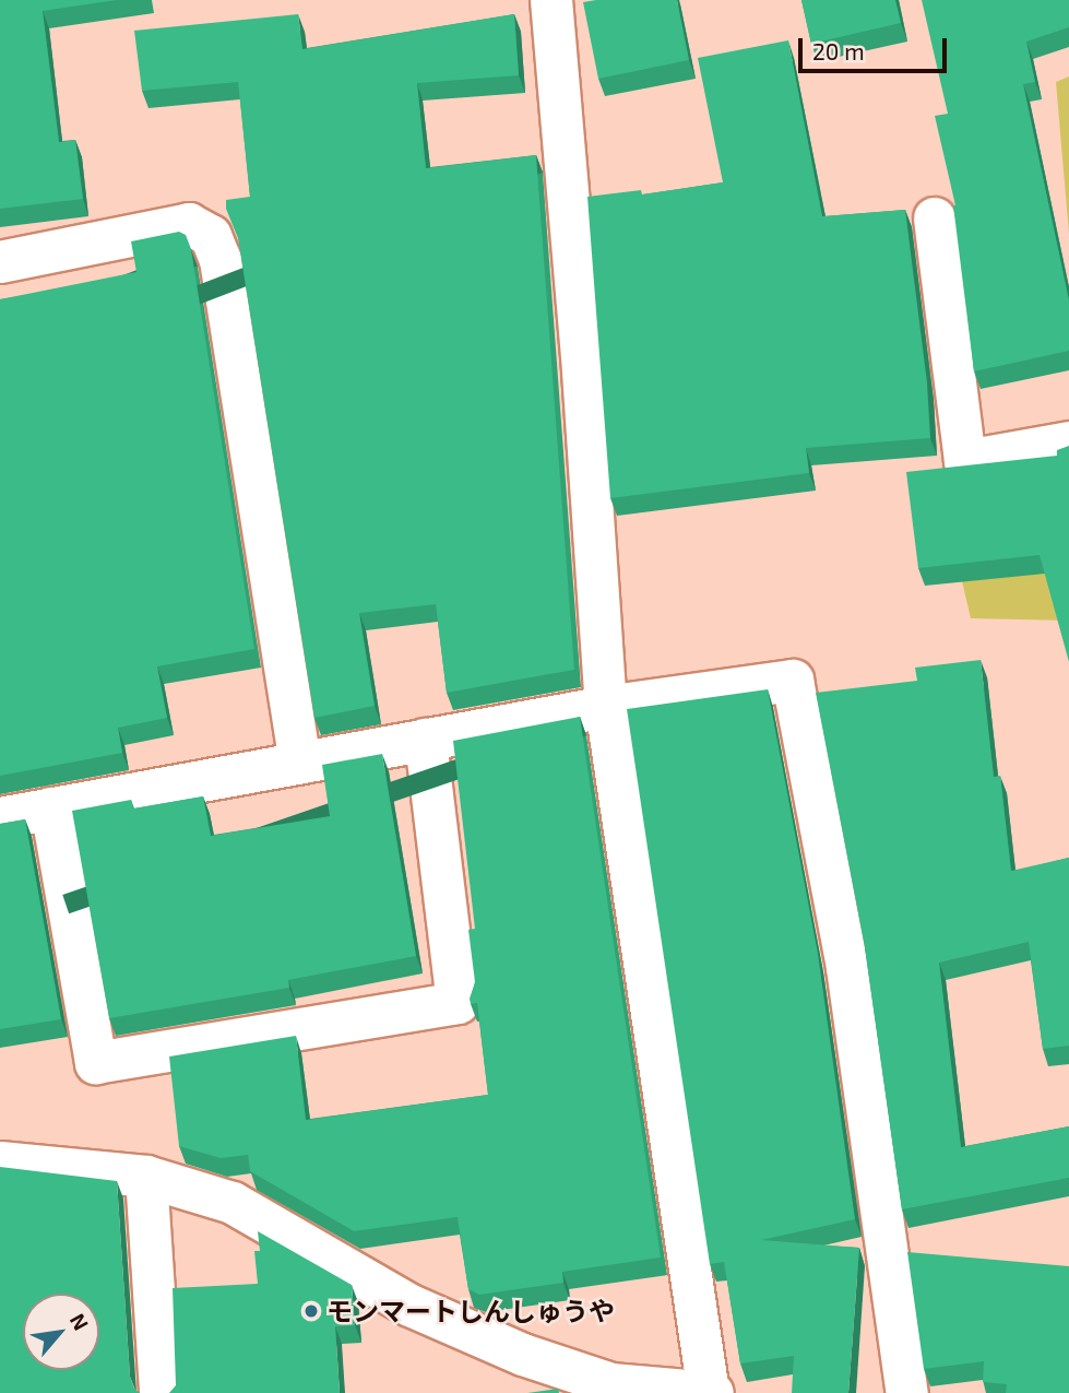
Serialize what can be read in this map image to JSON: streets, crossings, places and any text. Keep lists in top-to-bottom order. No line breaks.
{"places":["モンマートしんしゅうや"],"scale_bar":"20 m","north":"top right"}
